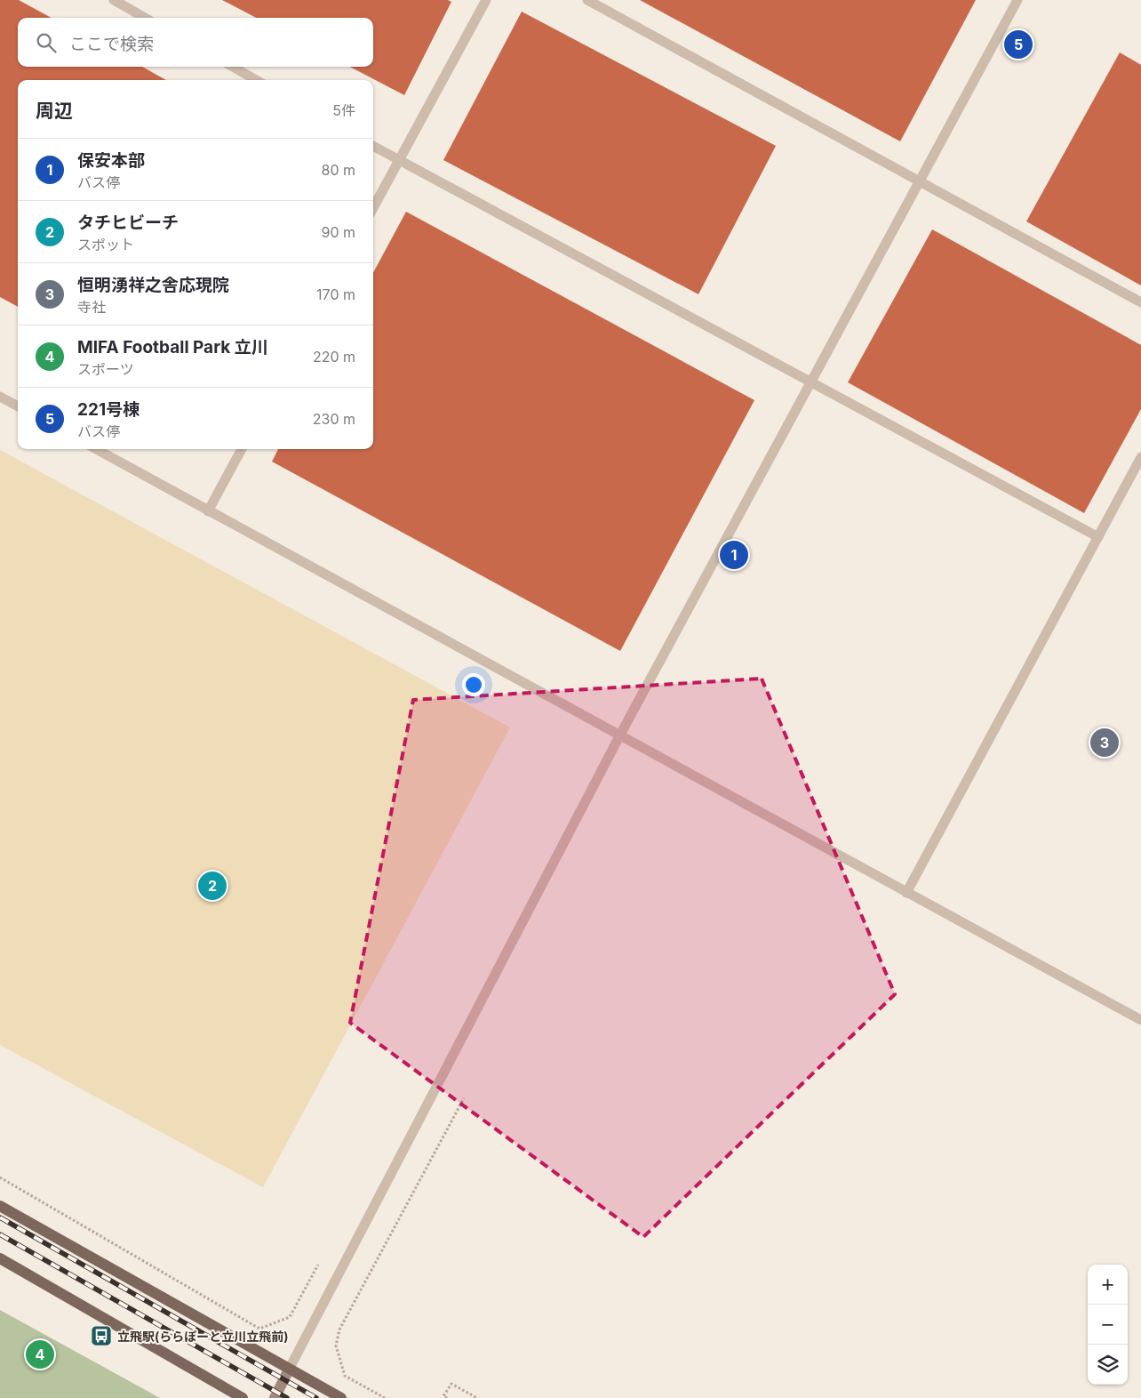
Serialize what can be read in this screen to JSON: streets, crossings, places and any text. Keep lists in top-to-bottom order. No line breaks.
{"places":{"bus stop":["立飛駅(ららぽーと立川立飛前)"]},"page":{"search":"ここで検索","pins":["5","1","3","2","4"],"heading":["周辺","5件"],"list":[{"mark":"1","name":"保安本部","note":"バス停","value":"80 m"},{"mark":"2","name":"タチヒビーチ","note":"スポット","value":"90 m"},{"mark":"3","name":"恒明湧祥之舎応現院","note":"寺社","value":"170 m"},{"mark":"4","name":"MIFA Football Park 立川","note":"スポーツ","value":"220 m"},{"mark":"5","name":"221号棟","note":"バス停","value":"230 m"}],"map_buttons":["+","−"]}}
